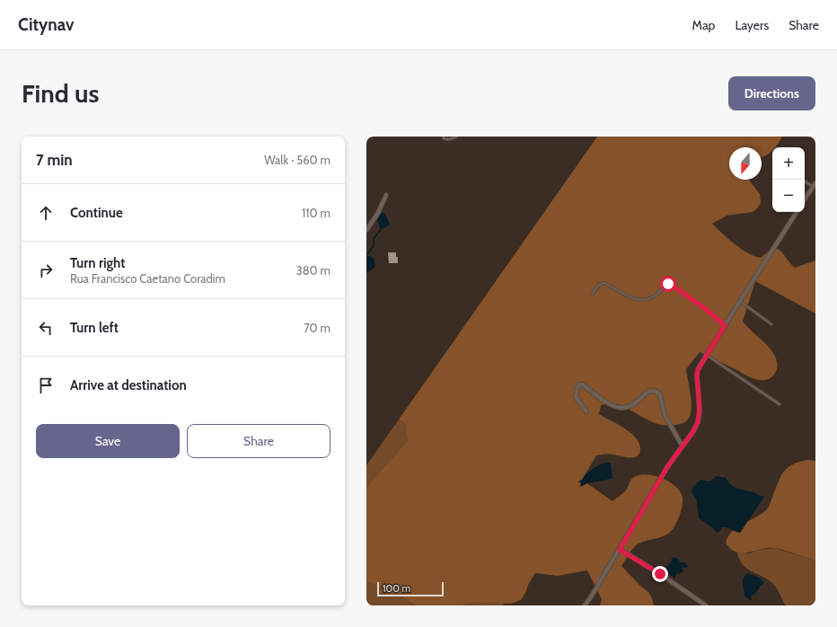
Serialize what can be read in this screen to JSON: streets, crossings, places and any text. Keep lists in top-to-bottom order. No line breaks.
{"scale_bar":"100 m","north":"bottom","page":{"header":"Citynav","nav":["Map","Layers","Share"],"buttons":["Directions",["Save","Share"]],"title":"Find us","heading":["7 min","Walk · 560 m"],"map_buttons":["+","−"],"list":[["Continue","110 m"],["Turn right","Rua Francisco Caetano Coradim","380 m"],["Turn left","70 m"],"Arrive at destination"],"scale":"100 m"}}
